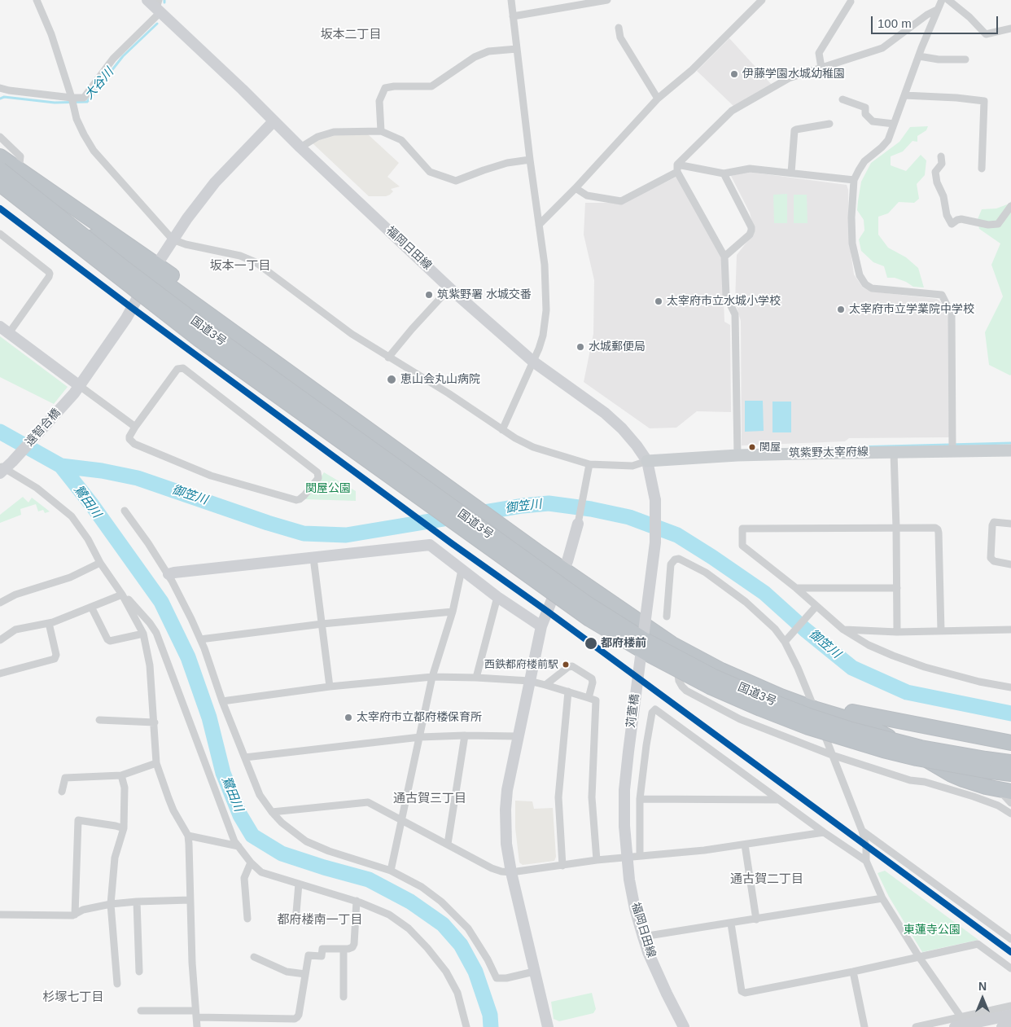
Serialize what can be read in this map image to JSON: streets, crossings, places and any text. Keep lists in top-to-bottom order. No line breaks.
{"streets":{"highway":["国道3号"],"main road":["筑紫野太宰府線"],"street":["福岡日田線","遠智合橋","苅萱橋"]},"crossings":[["福岡日田線","遠智合橋"],["福岡日田線","筑紫野太宰府線"],["福岡日田線","苅萱橋"]],"districts":["坂本二丁目","坂本一丁目","通古賀三丁目","通古賀二丁目","都府楼南一丁目","杉塚七丁目"],"water":["大谷川","御笠川","鷺田川"],"parks":["関屋公園","東蓮寺公園"],"places":["伊藤学園水城幼稚園","筑紫野署 水城交番","太宰府市立水城小学校","太宰府市立学業院中学校","水城郵便局","恵山会丸山病院","関屋","都府楼前","西鉄都府楼前駅","太宰府市立都府楼保育所"],"scale_bar":"100 m","north":"top"}
